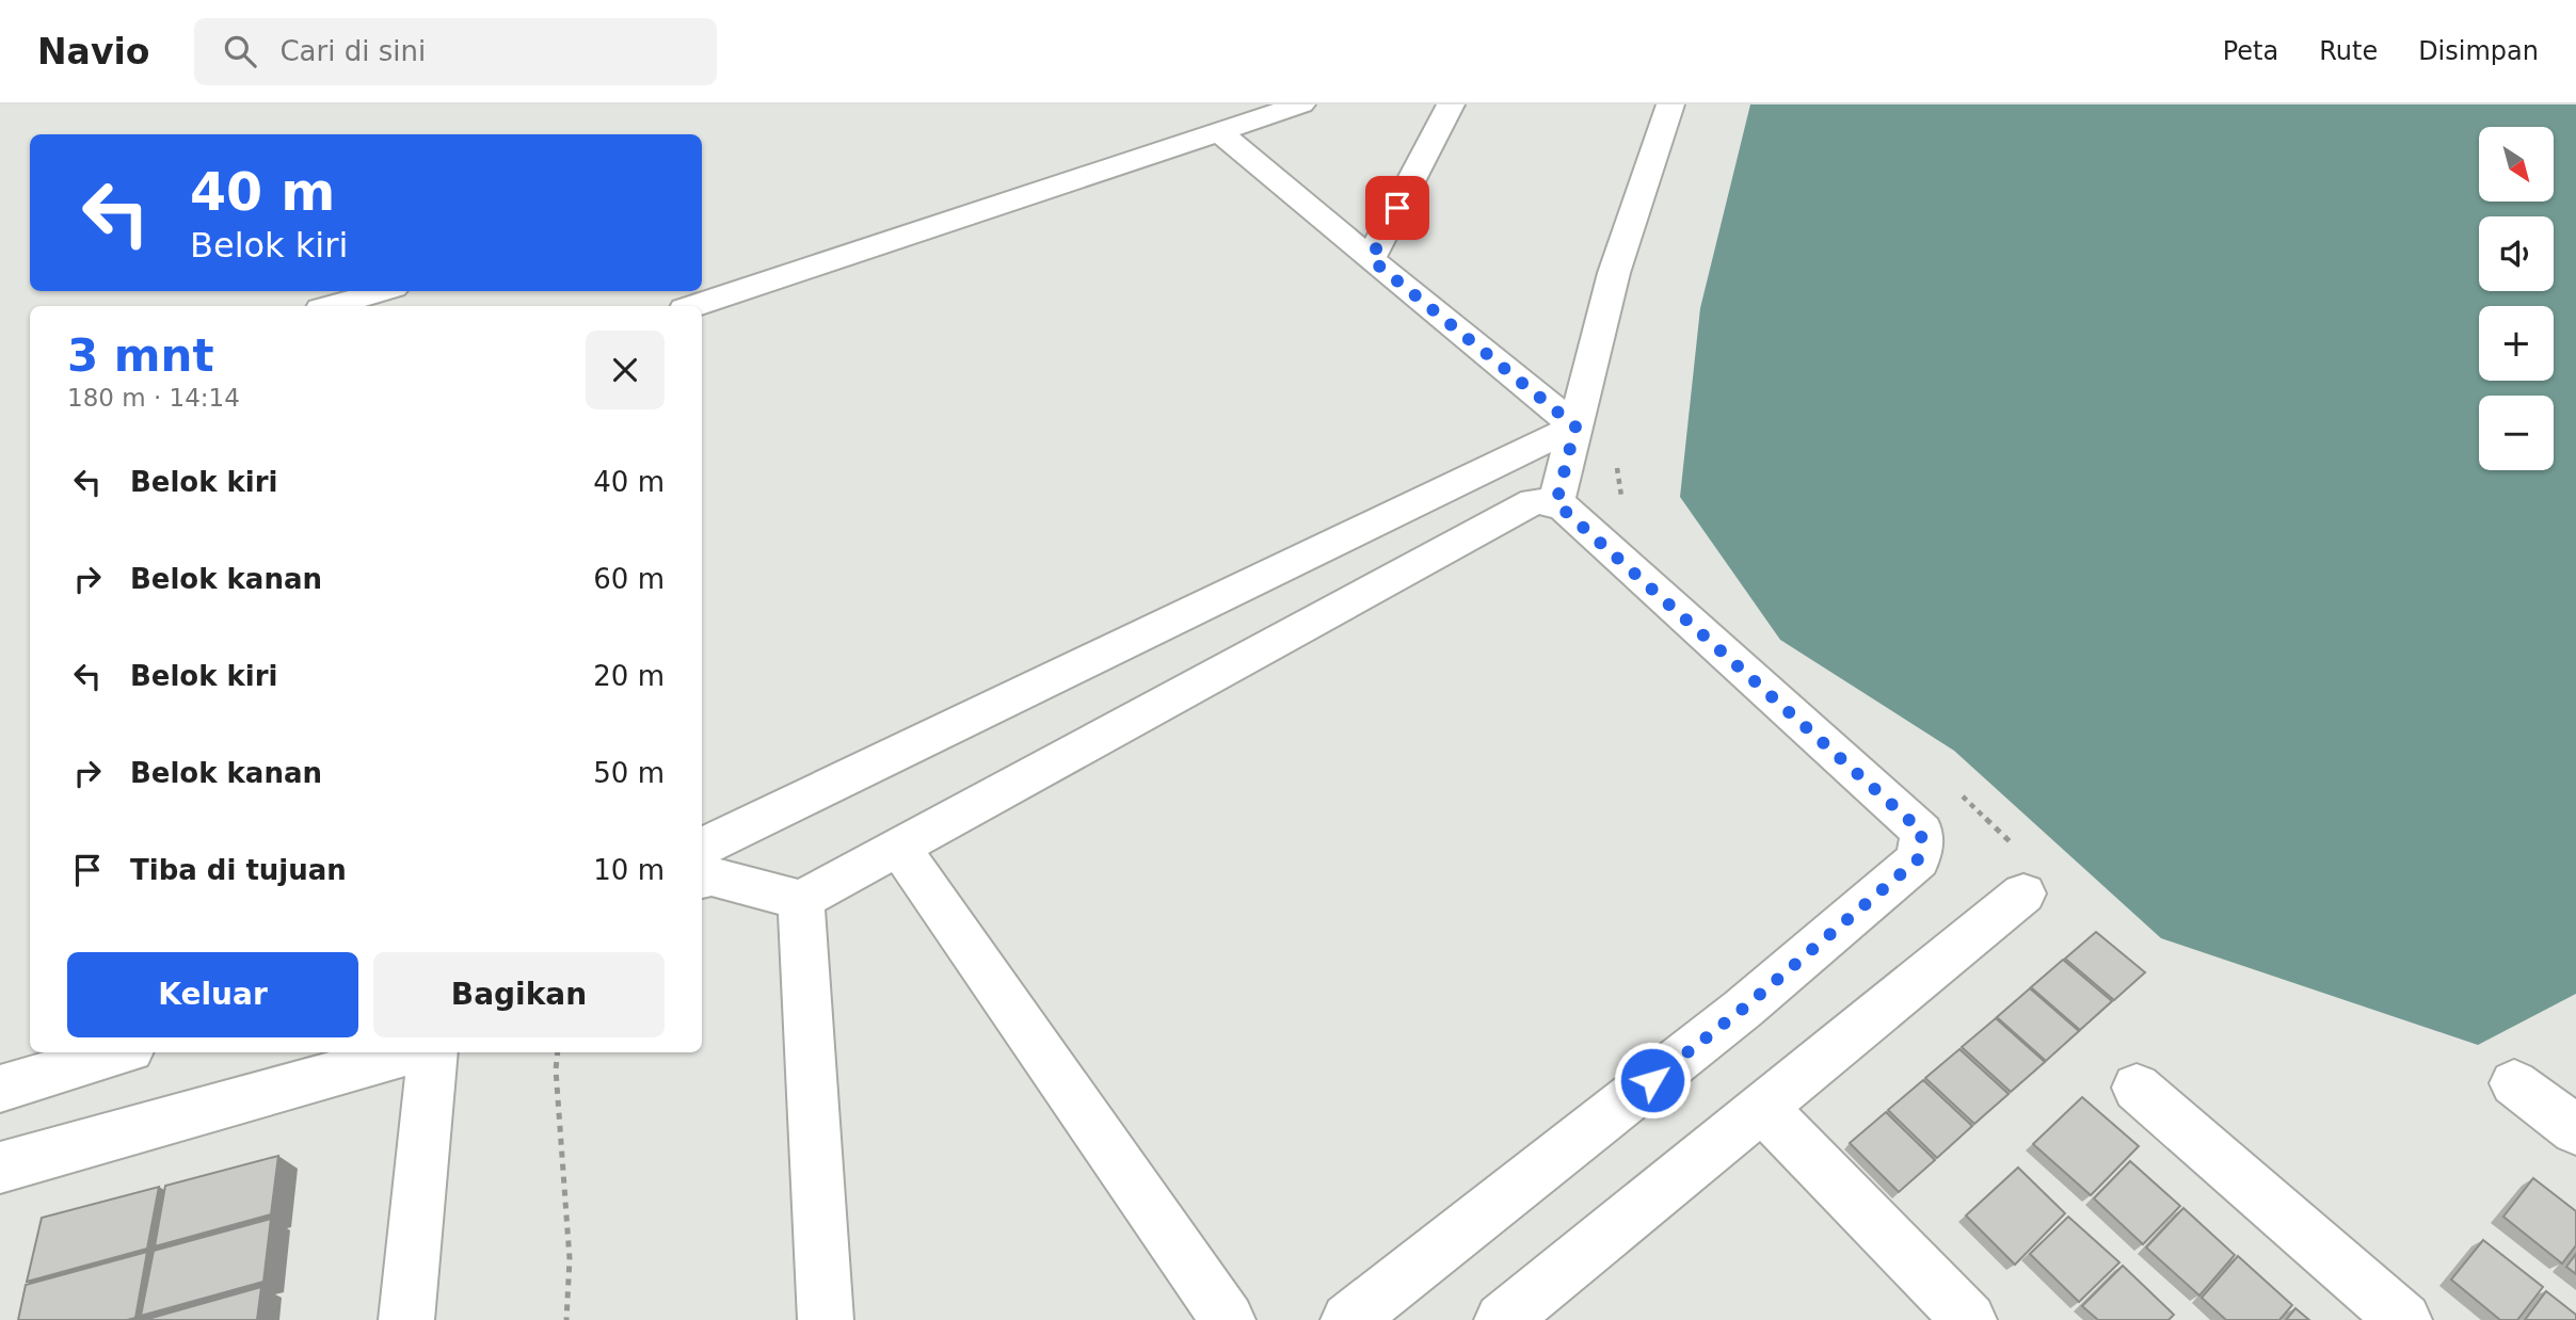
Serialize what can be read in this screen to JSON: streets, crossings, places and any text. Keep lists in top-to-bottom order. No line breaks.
{"north":"bottom right","page":{"header":"Navio","search":"Cari di sini","nav":["Peta","Rute","Disimpan"],"map_buttons":["+","−"],"turn":["40 m","Belok kiri"],"heading":["3 mnt","180 m · 14:14"],"list":[{"name":"Belok kiri","value":"40 m"},{"name":"Belok kanan","value":"60 m"},{"name":"Belok kiri","value":"20 m"},{"name":"Belok kanan","value":"50 m"},{"name":"Tiba di tujuan","value":"10 m"}],"buttons":["Keluar","Bagikan"]}}
